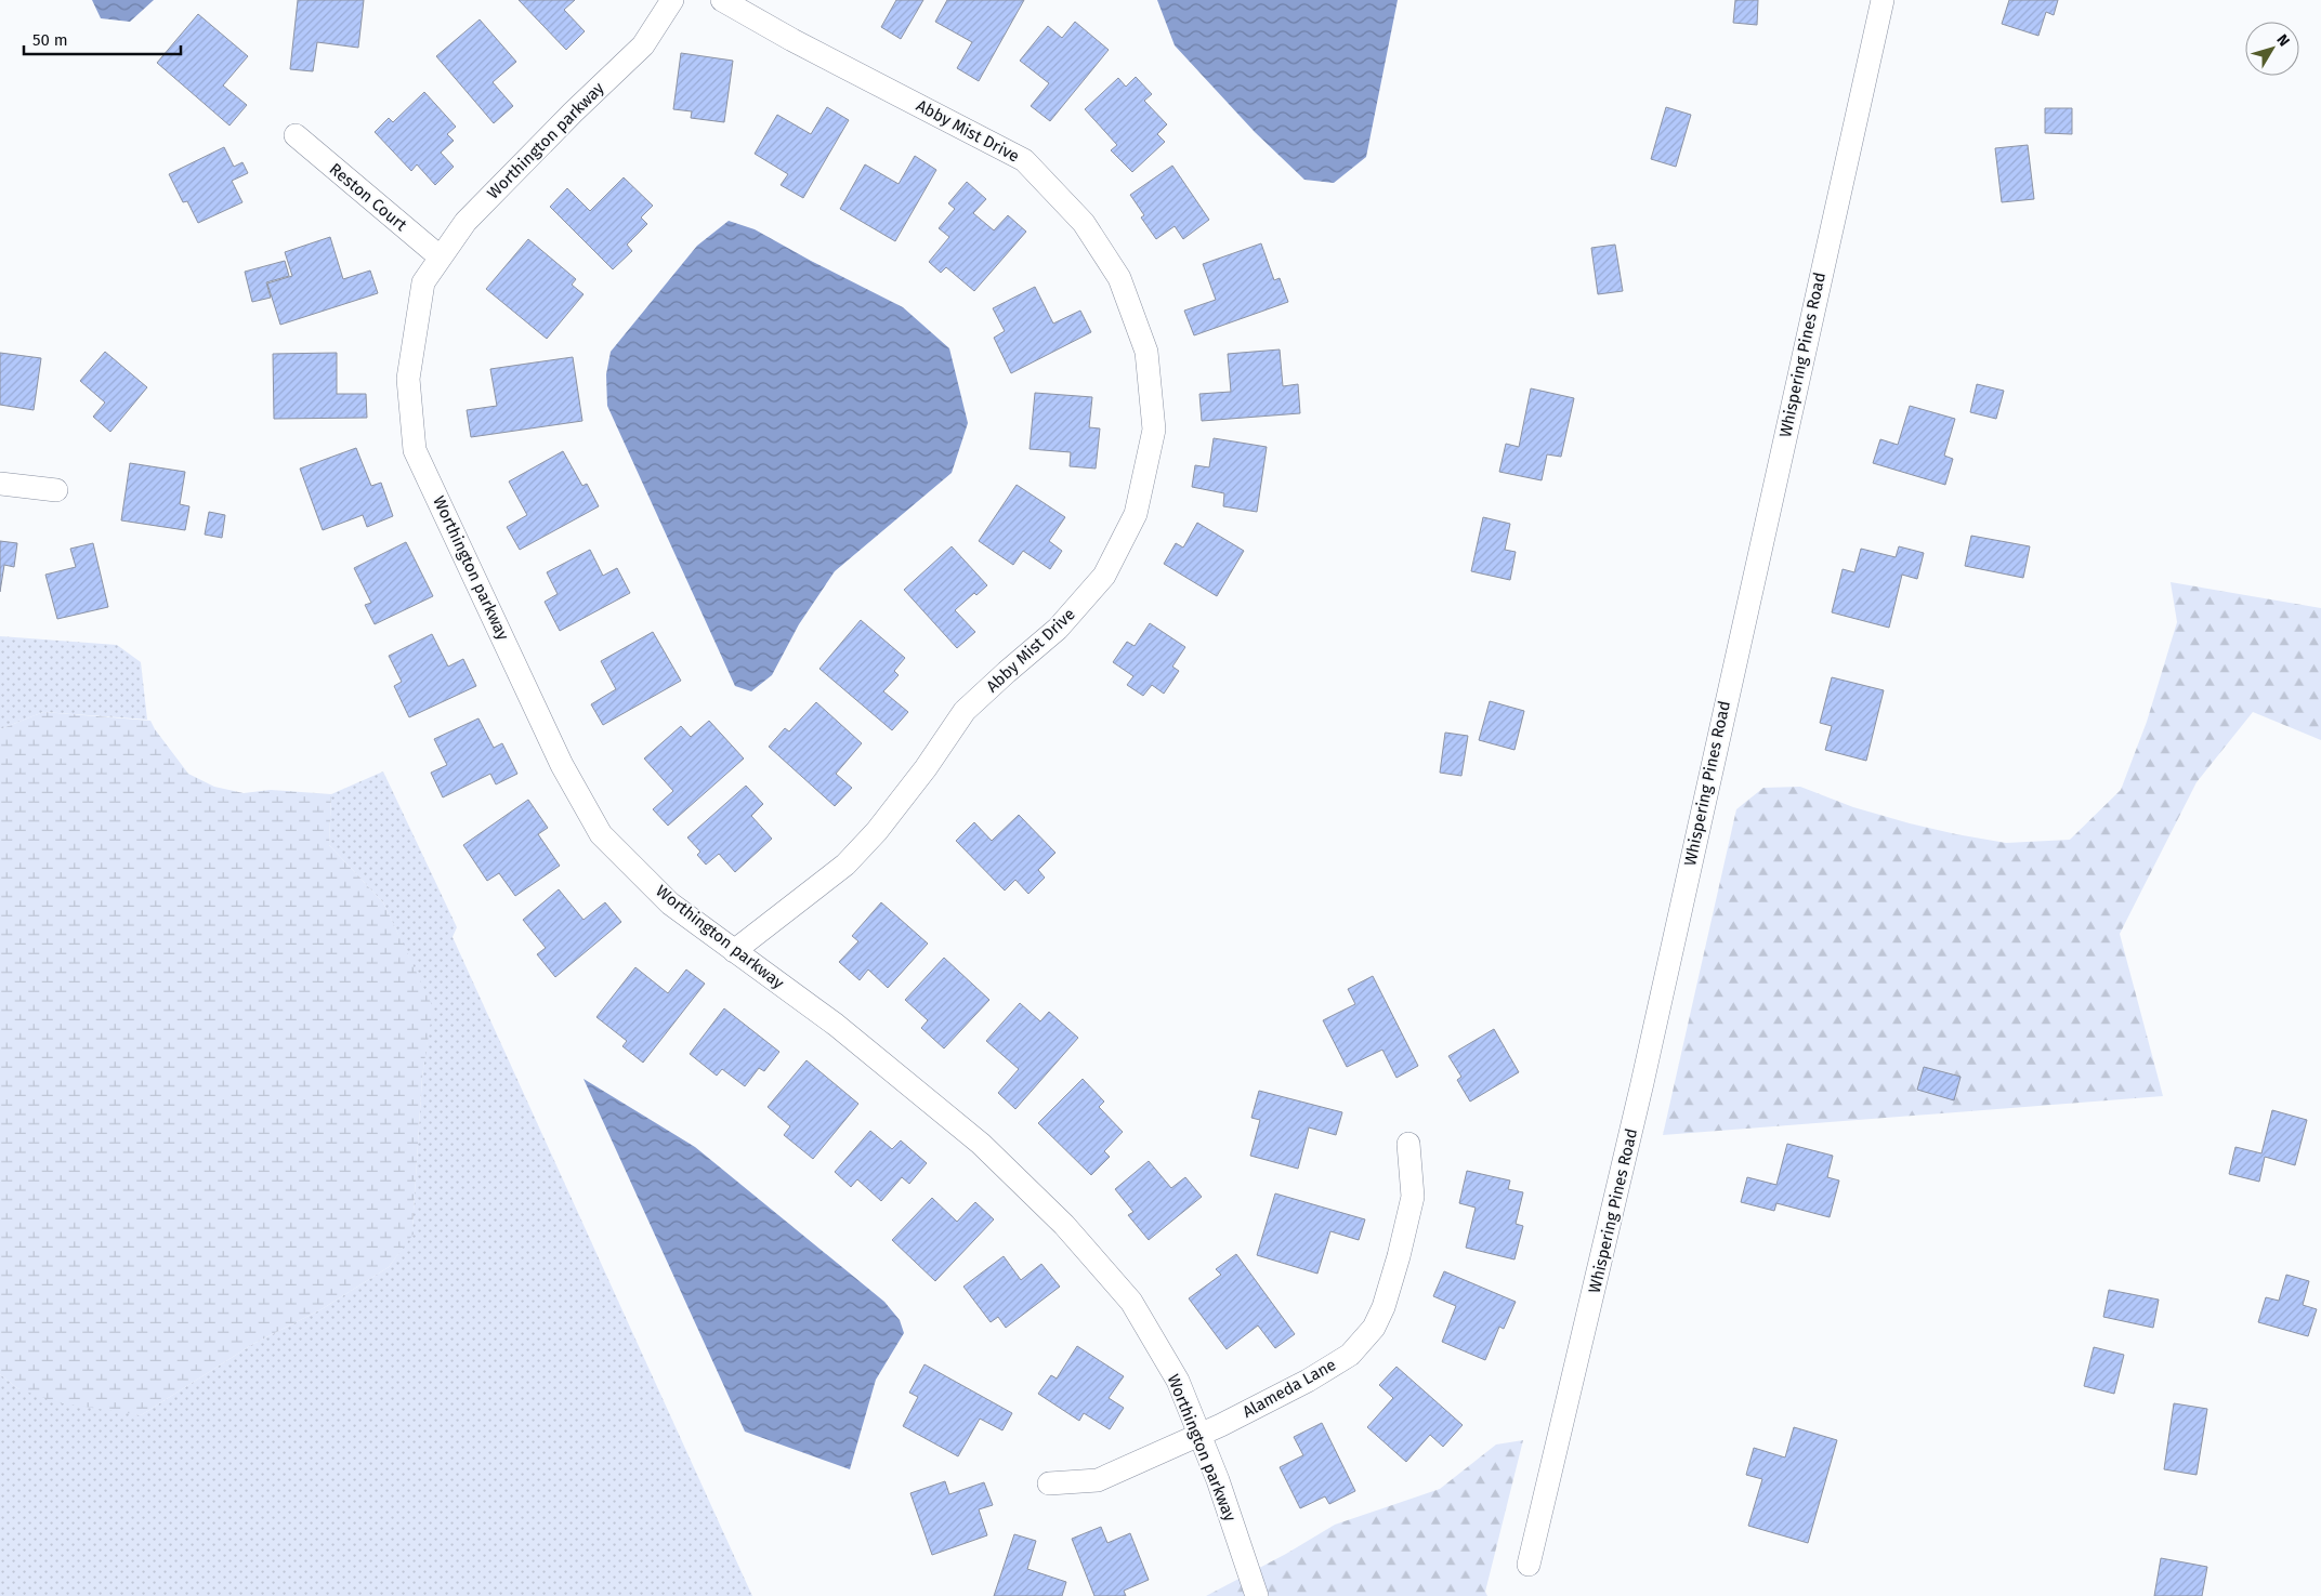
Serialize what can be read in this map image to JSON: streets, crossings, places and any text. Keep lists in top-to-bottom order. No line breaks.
{"streets":{"street":["Abby Mist Drive","Worthington parkway","Reston Court","Whispering Pines Road","Alameda Lane"]},"crossings":[["Abby Mist Drive","Worthington parkway"],["Worthington parkway","Reston Court"],["Worthington parkway","Alameda Lane"]],"scale_bar":"50 m","north":"top right"}
